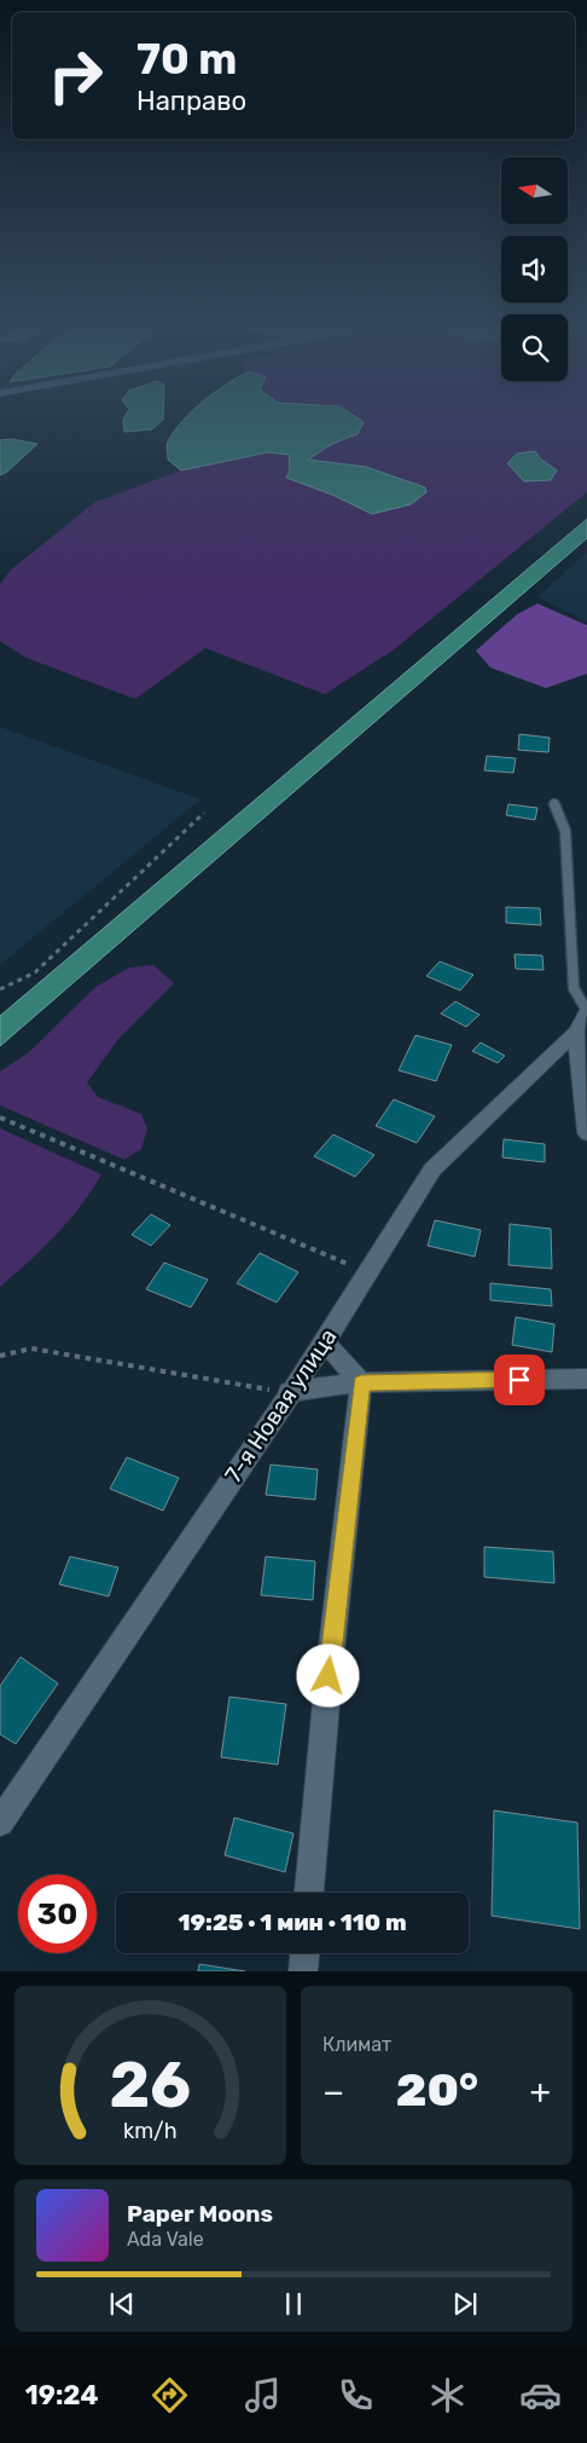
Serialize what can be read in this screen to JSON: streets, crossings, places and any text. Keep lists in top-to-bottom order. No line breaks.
{"streets":{"street":["7-я Новая улица"]},"north":"left","page":{"turn":["70 m","Направо"],"limit":"30","trip":"19:25 · 1 мин · 110 m","tile":"Климат","heat":["−","20°","+"],"song":["Paper Moons","Ada Vale"],"tabs":"19:24","gauge":["26","km/h"]}}
